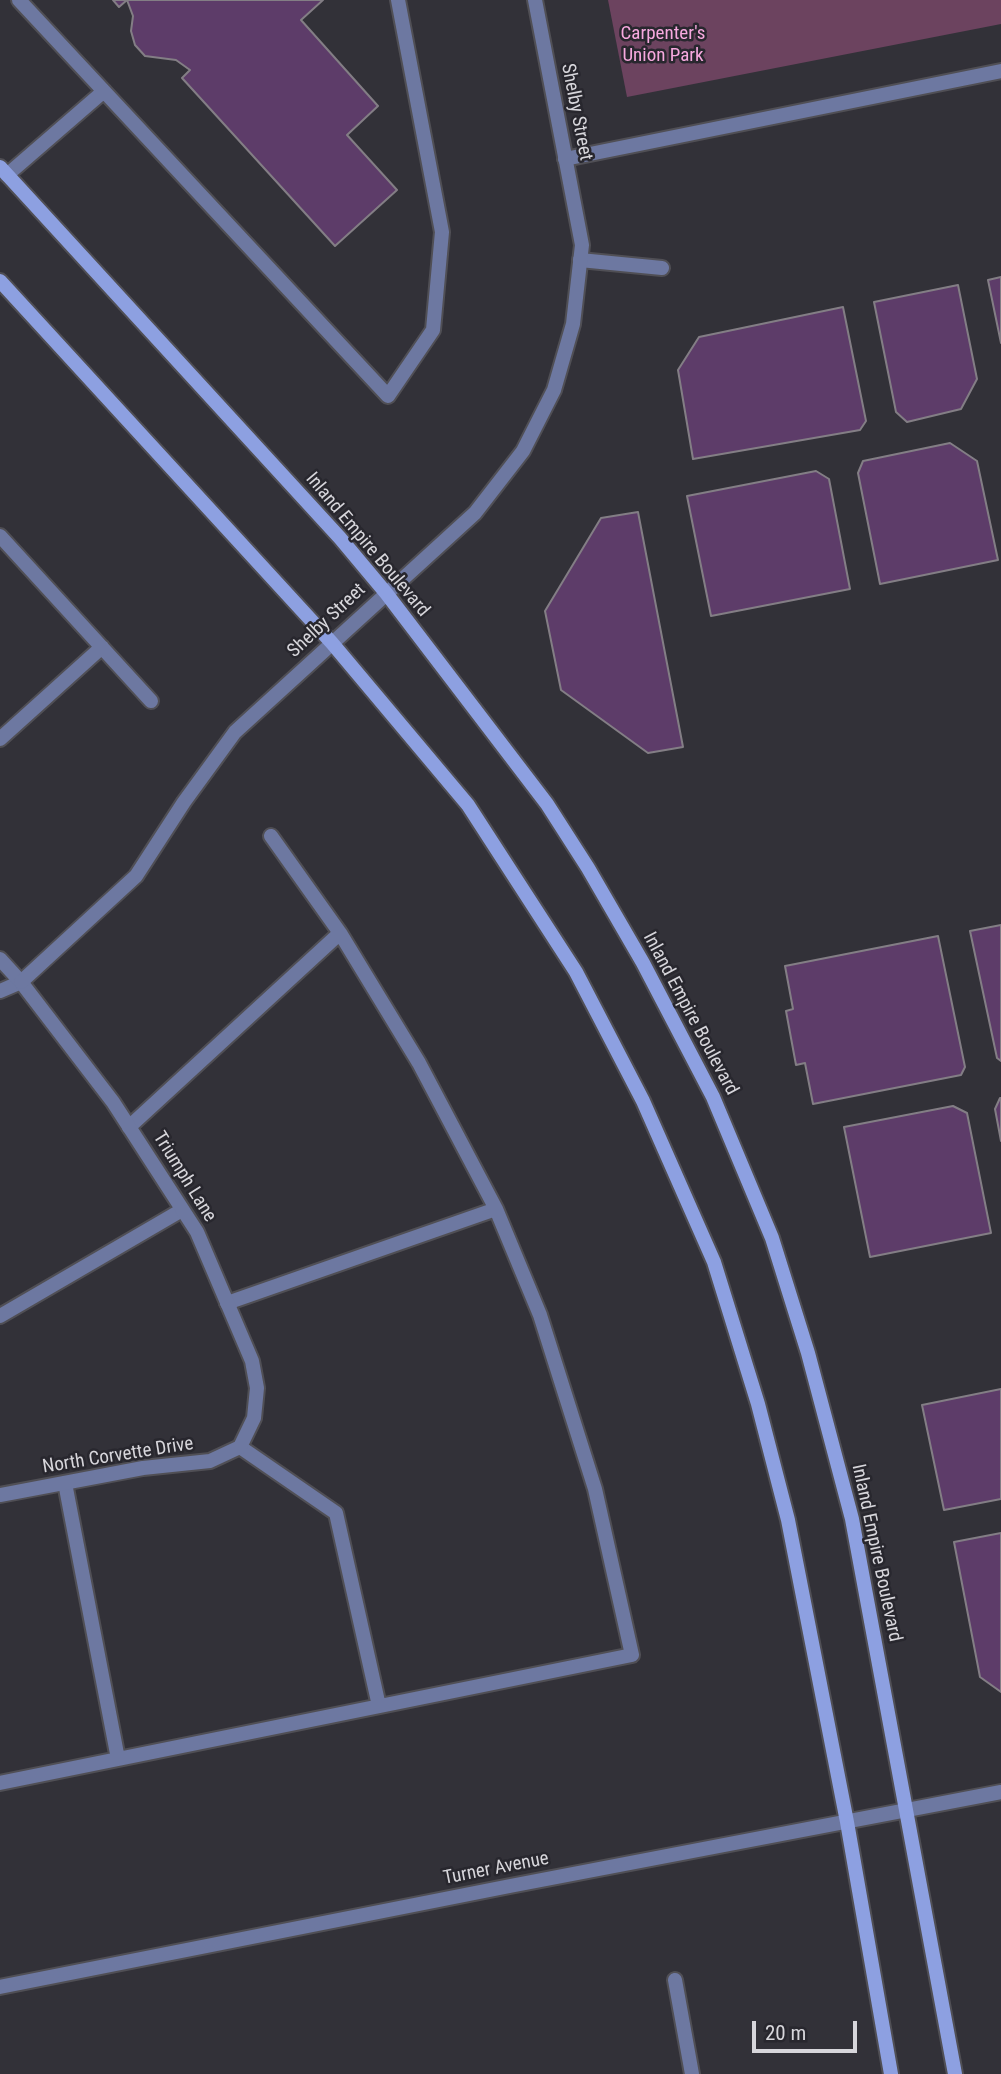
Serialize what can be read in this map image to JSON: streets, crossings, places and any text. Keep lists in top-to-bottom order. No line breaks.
{"streets":{"main road":["Inland Empire Boulevard"],"street":["Shelby Street","Triumph Lane","North Corvette Drive","Turner Avenue"]},"crossings":[["Shelby Street","Inland Empire Boulevard"],["Shelby Street","Triumph Lane"],["Inland Empire Boulevard","Turner Avenue"],["Triumph Lane","North Corvette Drive"]],"parks":["Carpenter's Union Park"],"scale_bar":"20 m"}
